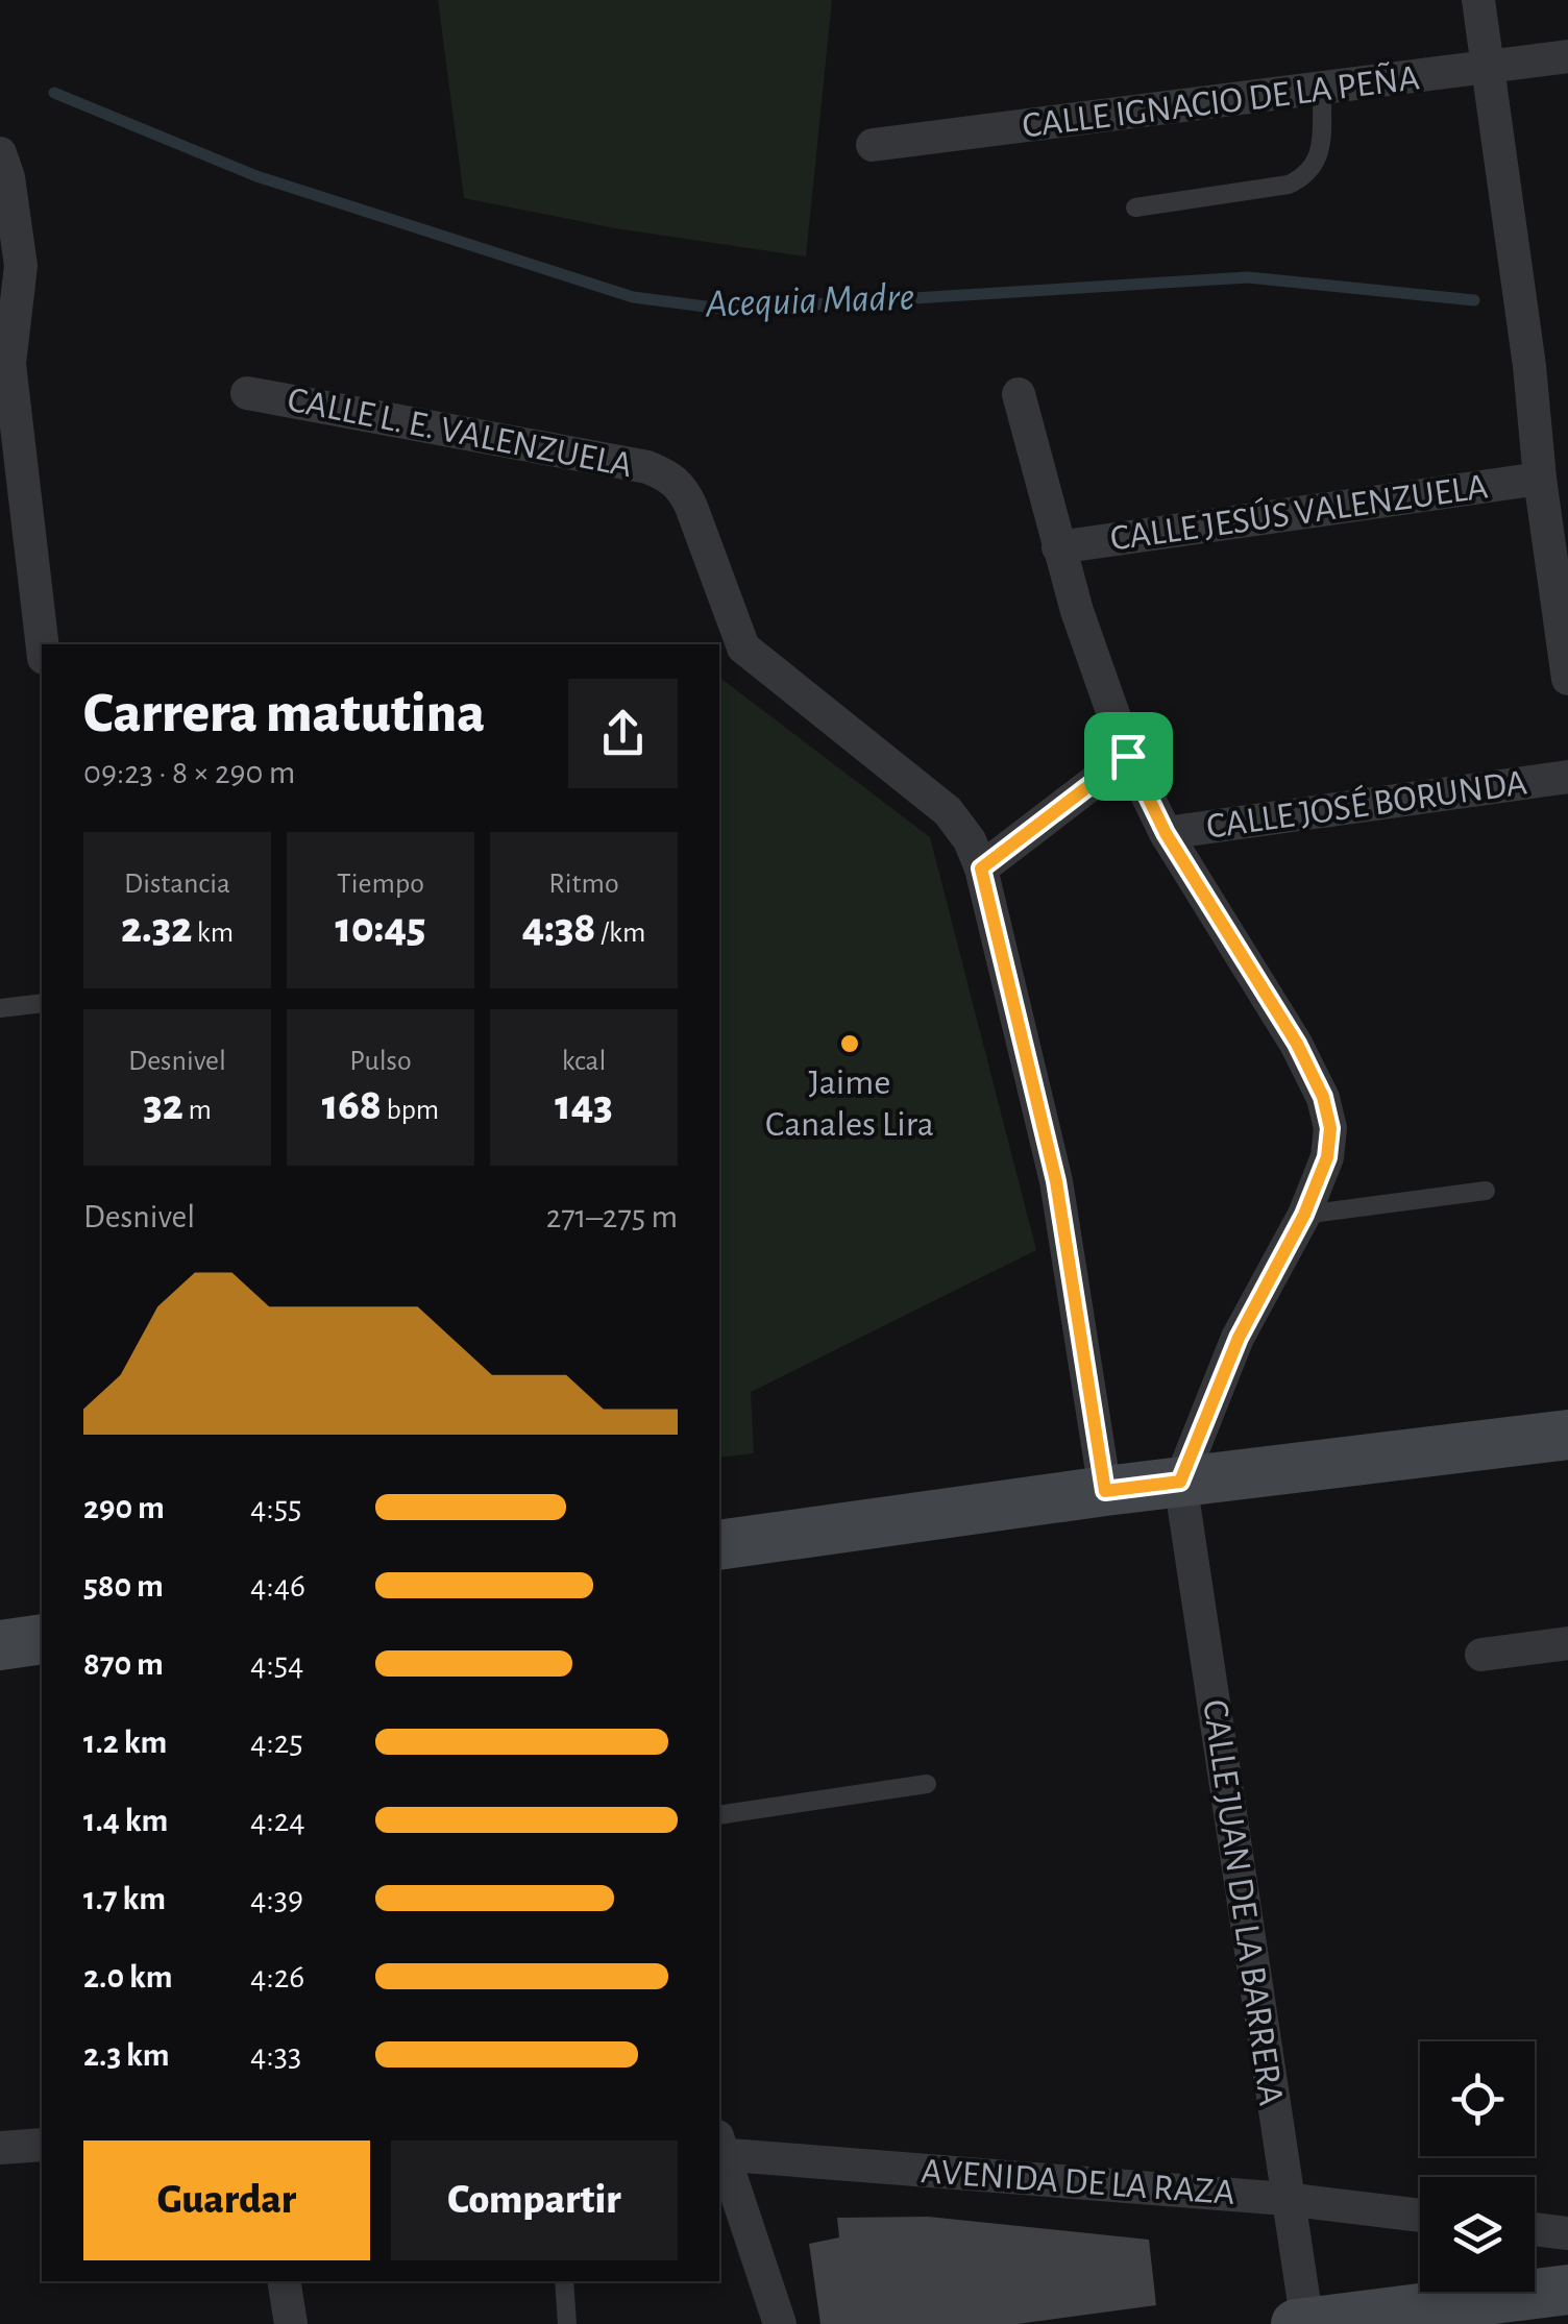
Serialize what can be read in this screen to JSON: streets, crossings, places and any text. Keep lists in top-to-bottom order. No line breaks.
{"streets":{"street":["CALLE IGNACIO DE LA PEÑA","CALLE L. E. VALENZUELA","CALLE JESÚS VALENZUELA","CALLE JOSÉ BORUNDA","CALLE JUAN DE LA BARRERA","AVENIDA DE LA RAZA"]},"crossings":[["CALLE JUAN DE LA BARRERA","AVENIDA DE LA RAZA"]],"water":["Acequia Madre"],"places":["Jaime Canales Lira"],"page":{"heading":["Carrera matutina","09:23 · 8 × 290 m"],"stats":[["Distancia","2.32 km"],["Tiempo","10:45"],["Ritmo","4:38 /km"],["Desnivel","32 m"],["Pulso","168 bpm"],["kcal","143"]],"chart":["Desnivel","271–275 m"],"list":[{"name":"290 m","note":"4:55"},{"name":"580 m","note":"4:46"},{"name":"870 m","note":"4:54"},{"name":"1.2 km","note":"4:25"},{"name":"1.4 km","note":"4:24"},{"name":"1.7 km","note":"4:39"},{"name":"2.0 km","note":"4:26"},{"name":"2.3 km","note":"4:33"}],"buttons":["Guardar","Compartir"]}}
